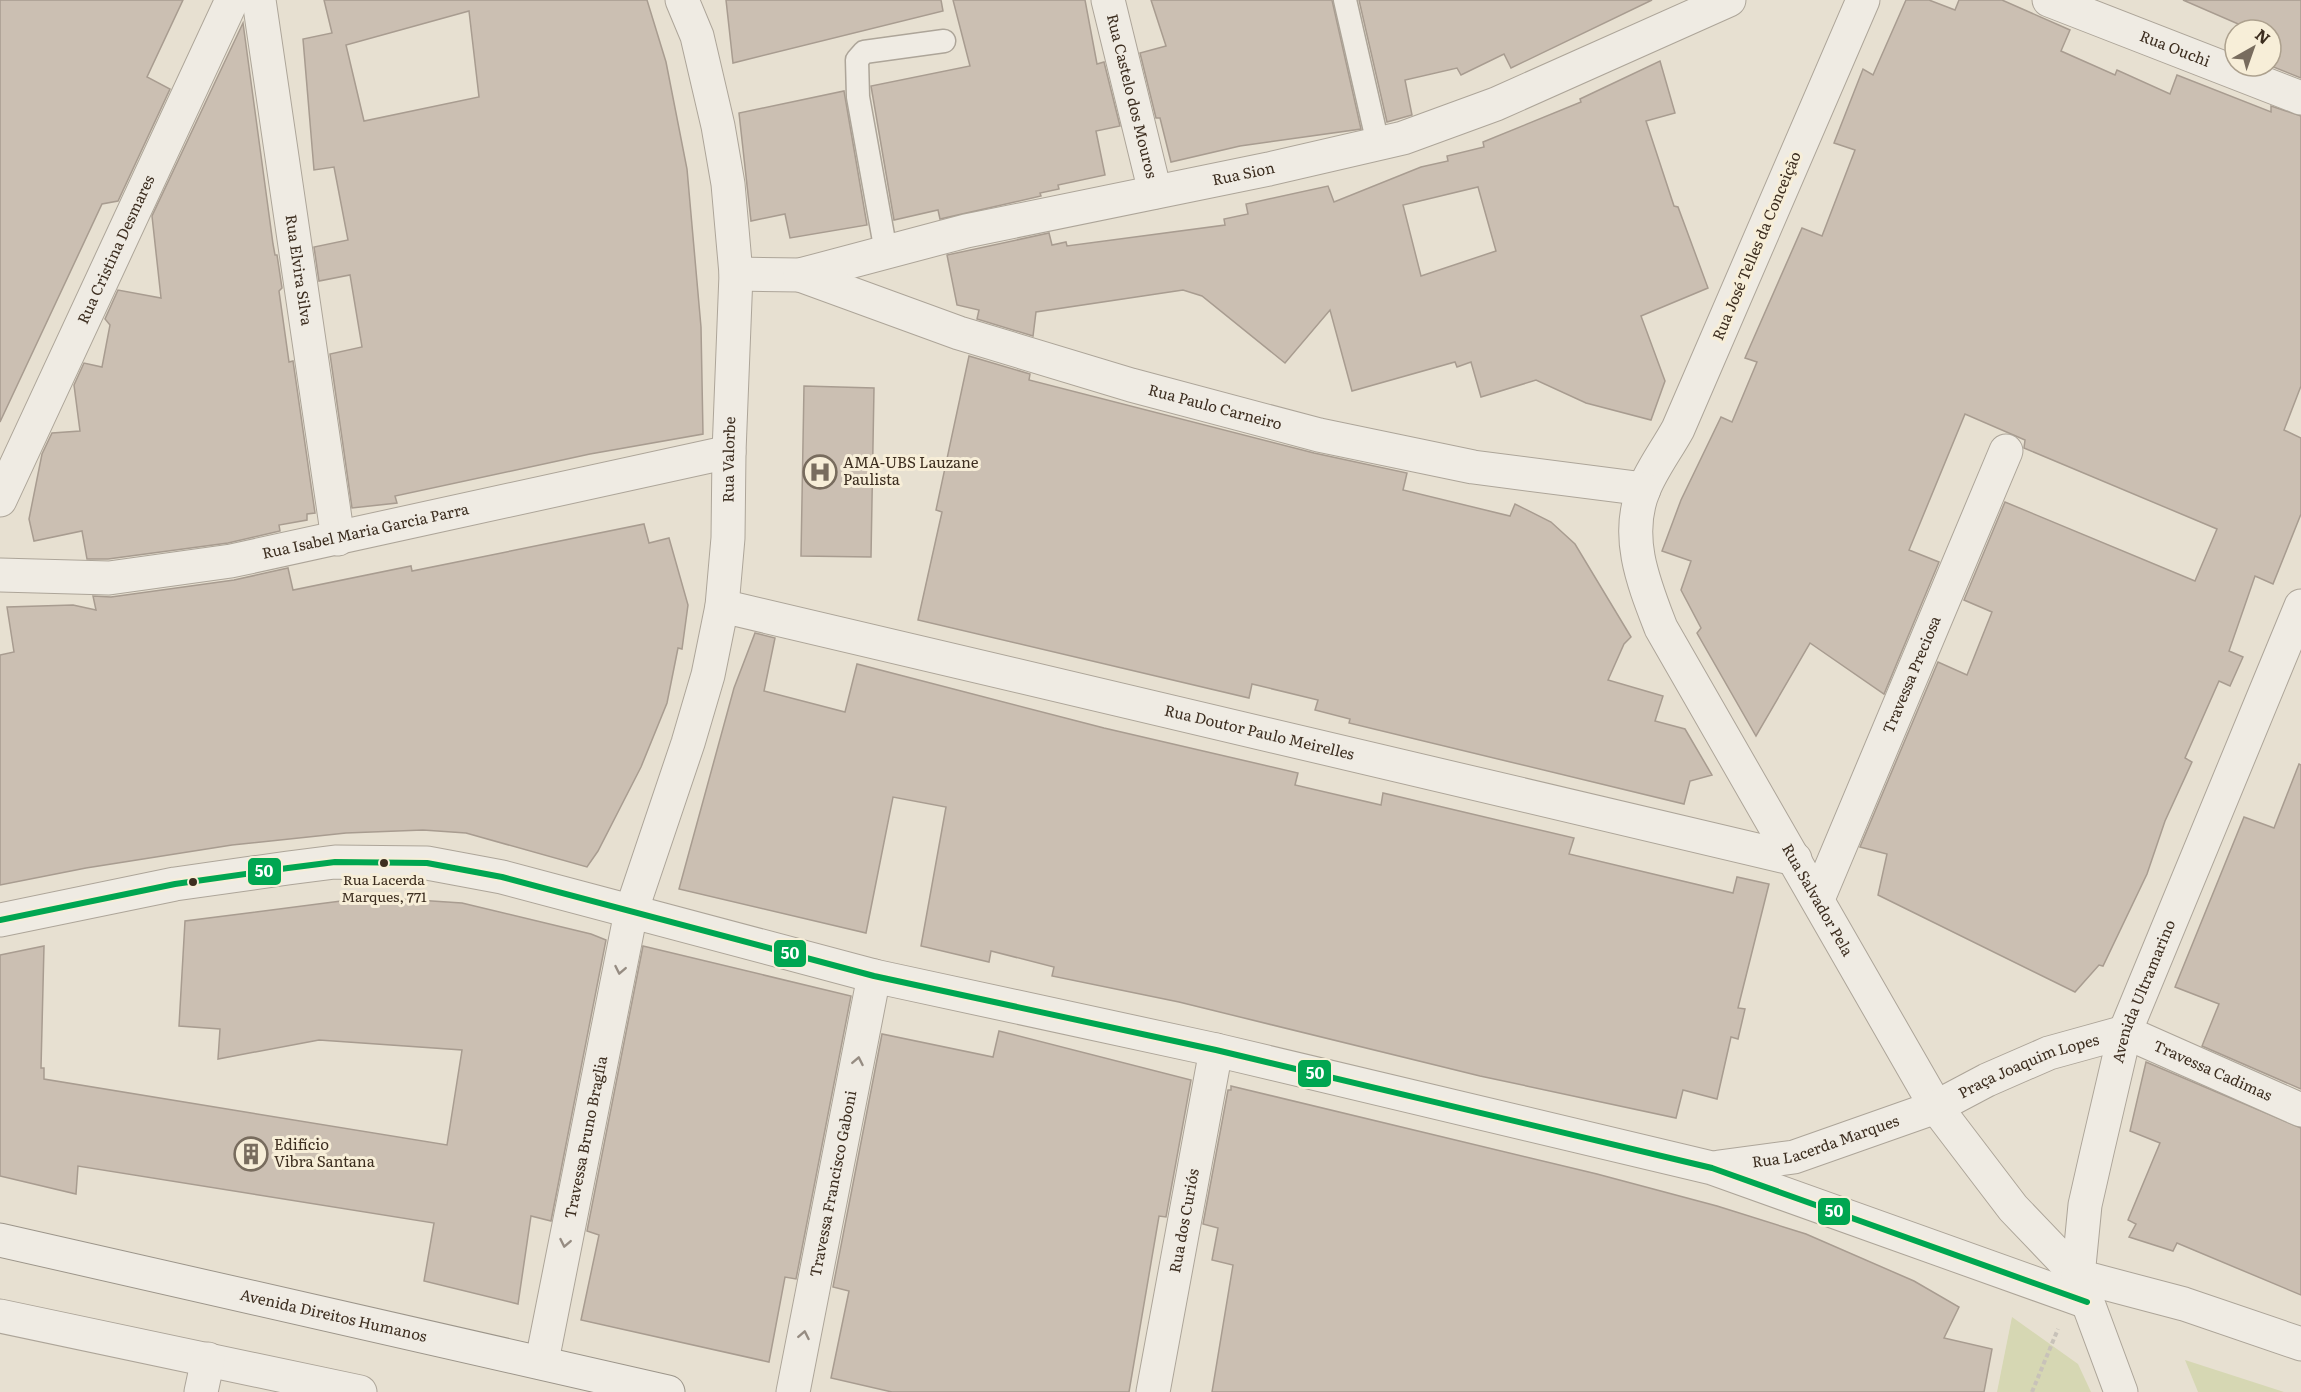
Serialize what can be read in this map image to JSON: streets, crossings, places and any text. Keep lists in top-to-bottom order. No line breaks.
{"streets":{"street":["Rua Ouchi","Rua Castelo dos Mouros","Rua Sion","Rua José Telles da Conceição","Rua Cristina Desmares","Rua Elvira Silva","Rua Paulo Carneiro","Rua Valorbe","Rua Isabel Maria Garcia Parra","Travessa Preciosa","Rua Doutor Paulo Meirelles","Rua Salvador Pela","Avenida Ultramarino","Praça Joaquim Lopes","Travessa Cadimas","Travessa Bruno Braglia","Rua Lacerda Marques","Travessa Francisco Gaboni","Rua dos Curiós","Avenida Direitos Humanos"]},"crossings":[["Rua Castelo dos Mouros","Rua Sion"],["Rua Sion","Rua Paulo Carneiro"],["Rua Sion","Rua Valorbe"],["Rua José Telles da Conceição","Rua Paulo Carneiro"],["Rua José Telles da Conceição","Rua Salvador Pela"],["Rua Elvira Silva","Rua Isabel Maria Garcia Parra"],["Rua Paulo Carneiro","Rua Salvador Pela"],["Rua Valorbe","Rua Isabel Maria Garcia Parra"],["Rua Valorbe","Rua Doutor Paulo Meirelles"],["Rua Valorbe","Travessa Bruno Braglia"],["Rua Valorbe","Rua Lacerda Marques"],["Travessa Preciosa","Rua Salvador Pela"],["Rua Doutor Paulo Meirelles","Rua Salvador Pela"],["Rua Salvador Pela","Avenida Ultramarino"],["Rua Salvador Pela","Praça Joaquim Lopes"],["Rua Salvador Pela","Rua Lacerda Marques"],["Avenida Ultramarino","Praça Joaquim Lopes"],["Avenida Ultramarino","Travessa Cadimas"],["Avenida Ultramarino","Rua Lacerda Marques"],["Praça Joaquim Lopes","Travessa Cadimas"],["Praça Joaquim Lopes","Rua Lacerda Marques"],["Travessa Bruno Braglia","Rua Lacerda Marques"],["Travessa Bruno Braglia","Avenida Direitos Humanos"],["Rua Lacerda Marques","Travessa Francisco Gaboni"],["Rua Lacerda Marques","Rua dos Curiós"]],"one_way":["Travessa Bruno Braglia","Travessa Francisco Gaboni"],"places":{"hospital":["AMA-UBS Lauzane Paulista"],"other":["Rua Lacerda Marques, 771"],"building":["Edifício Vibra Santana"]},"lines":["transit line 50"],"north":"top right"}
